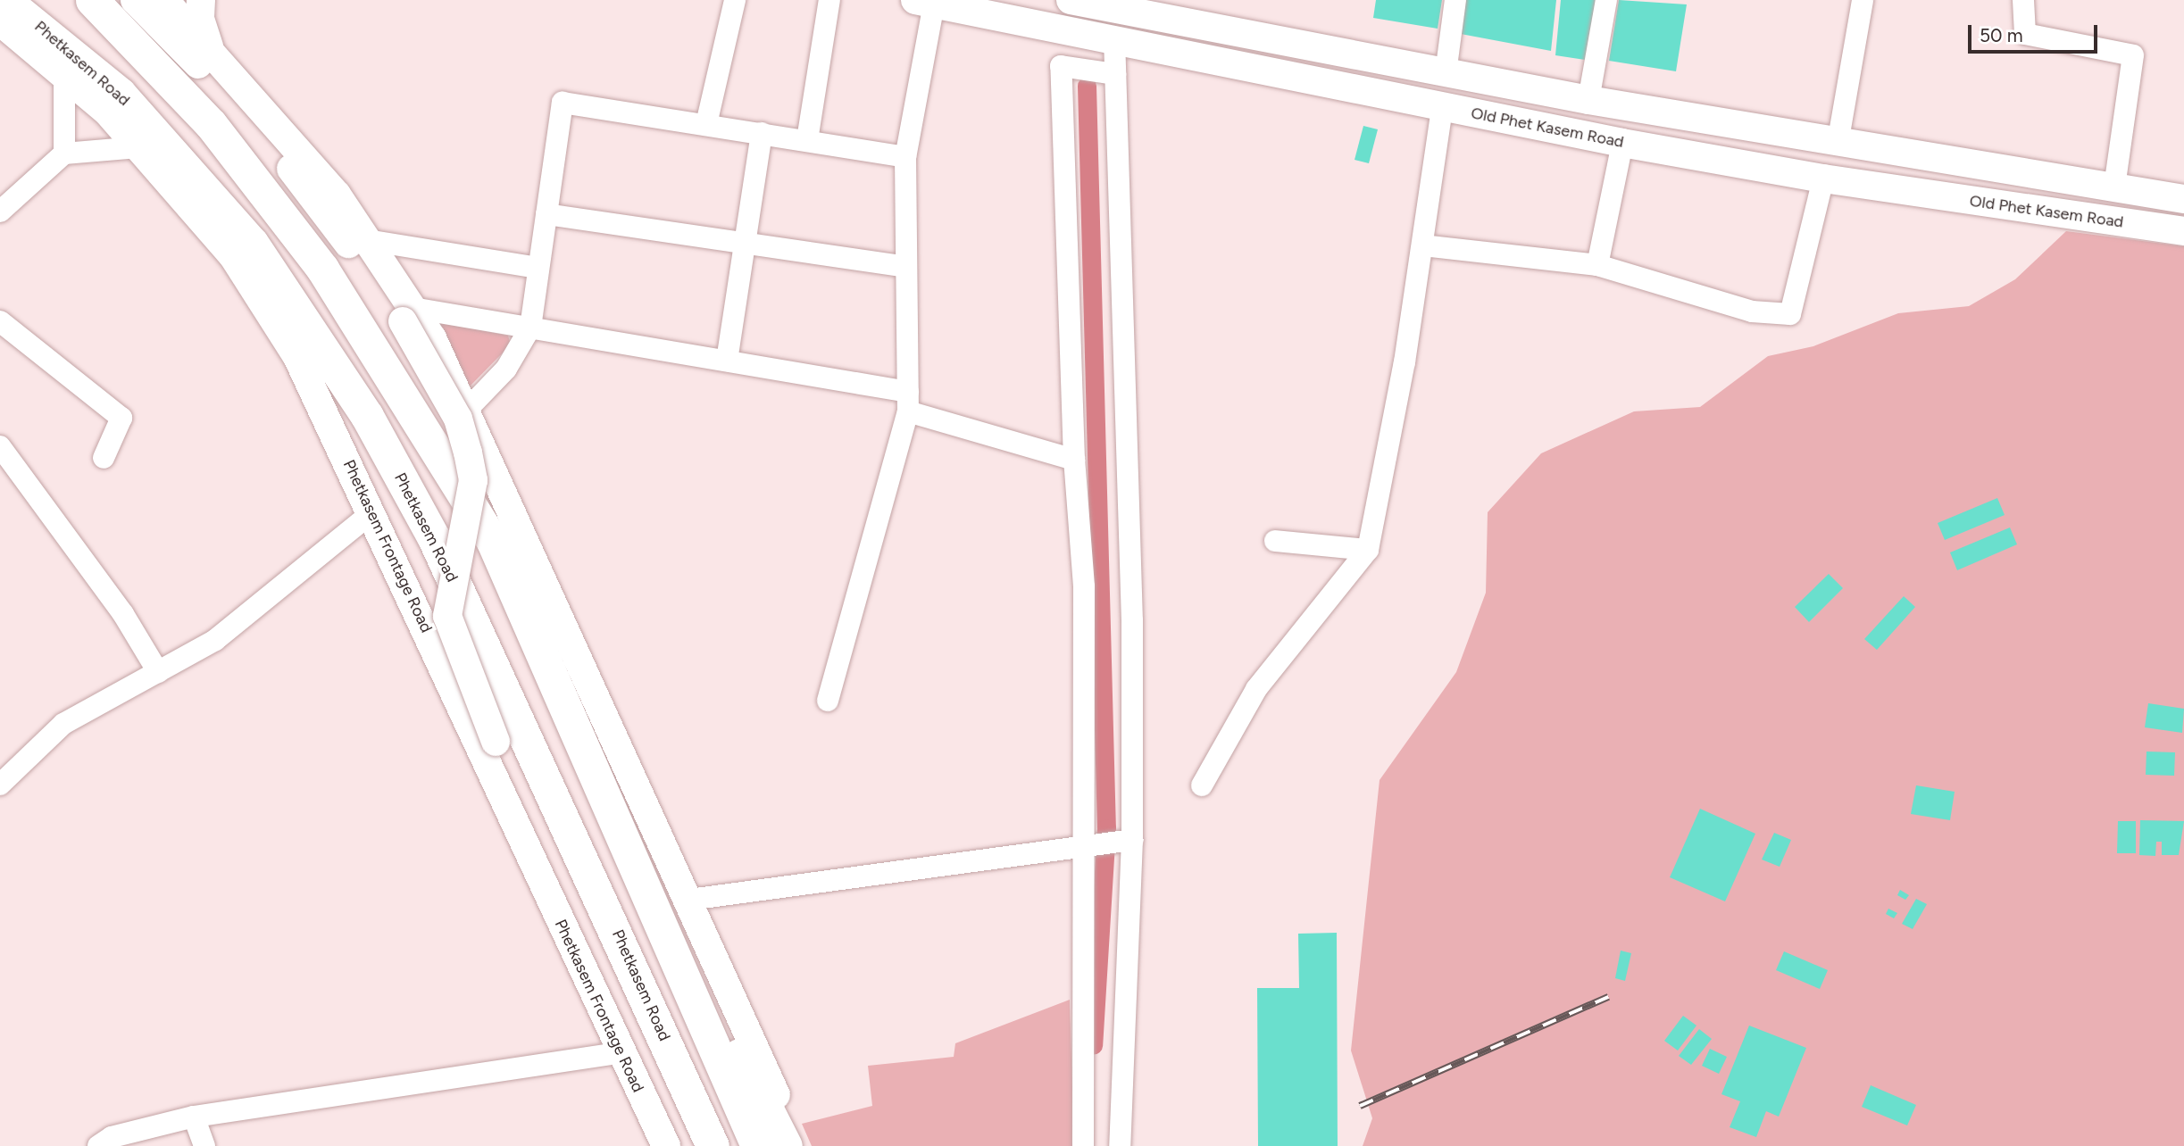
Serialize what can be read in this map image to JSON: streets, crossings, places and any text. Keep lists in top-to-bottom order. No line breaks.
{"streets":{"highway":["Phetkasem Road"],"main road":["Old Phet Kasem Road","Phetkasem Frontage Road"]},"scale_bar":"50 m"}
